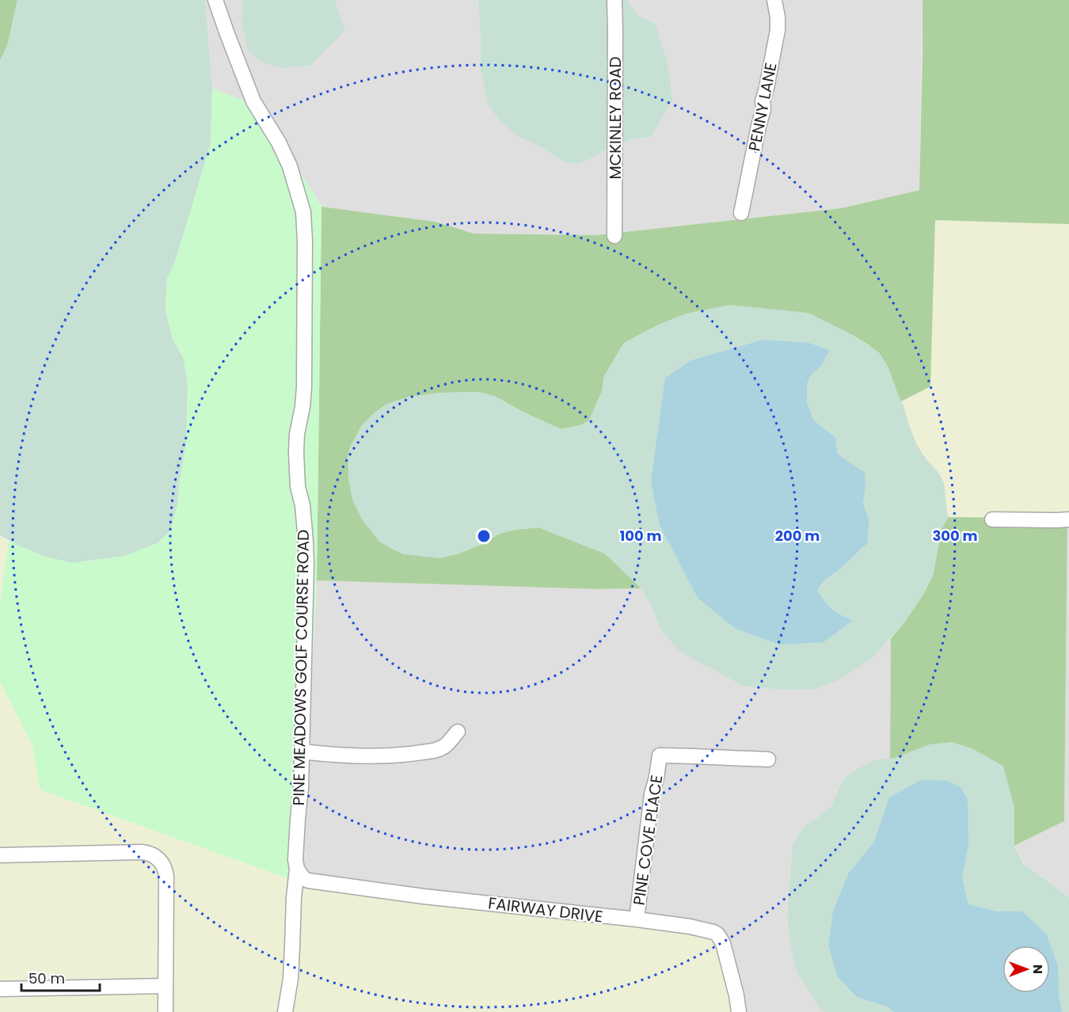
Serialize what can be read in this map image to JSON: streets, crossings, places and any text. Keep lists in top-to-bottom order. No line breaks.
{"streets":{"street":["PENNY LANE","MCKINLEY ROAD","PINE MEADOWS GOLF COURSE ROAD","PINE COVE PLACE","FAIRWAY DRIVE"]},"crossings":[["PINE MEADOWS GOLF COURSE ROAD","FAIRWAY DRIVE"],["PINE COVE PLACE","FAIRWAY DRIVE"]],"scale_bar":"50 m","north":"right","rings":["100 m","200 m","300 m"]}
